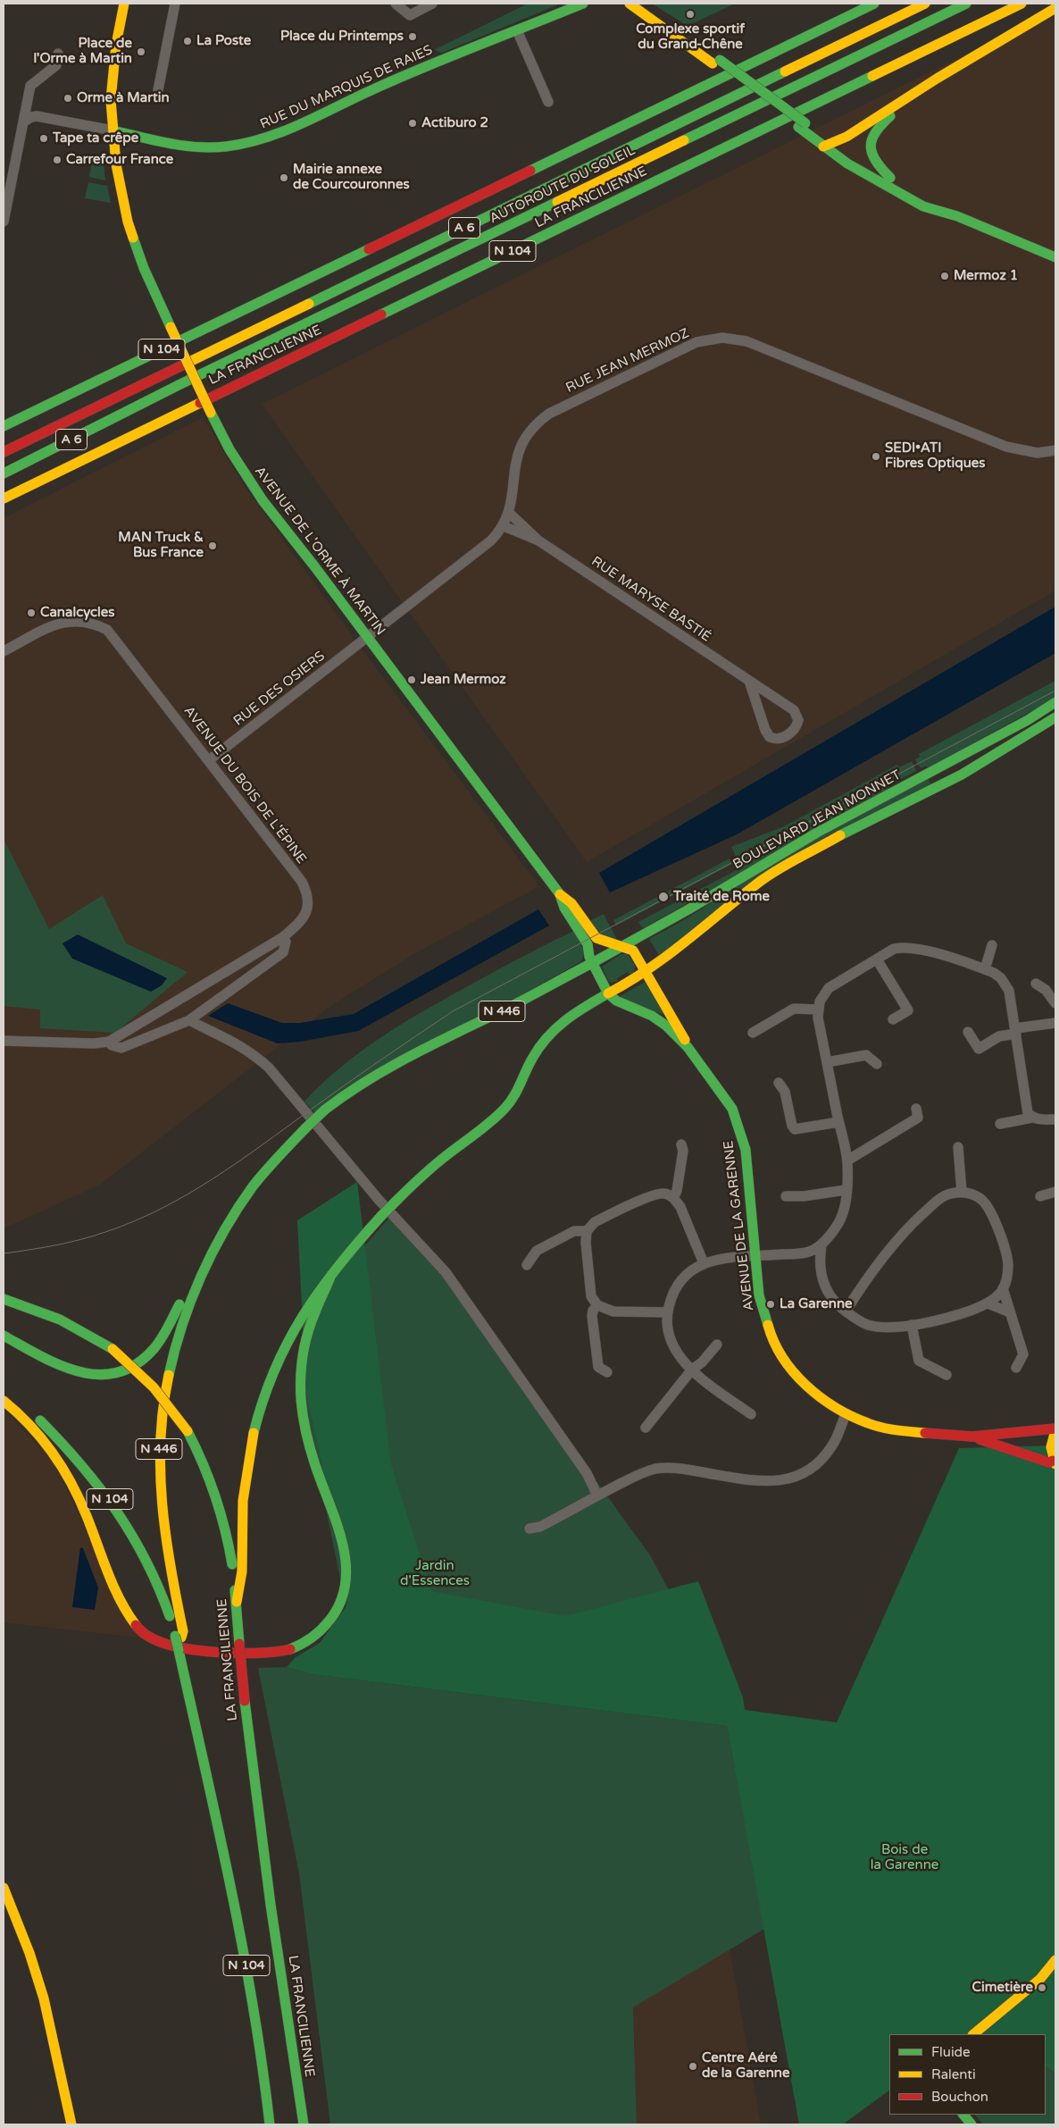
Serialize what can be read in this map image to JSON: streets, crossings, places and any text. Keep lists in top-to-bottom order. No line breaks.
{"streets":{"main road":["RUE DU MARQUIS DE RAIES","AUTOROUTE DU SOLEIL","LA FRANCILIENNE","A 6","N 104","AVENUE DE L'ORME À MARTIN","BOULEVARD JEAN MONNET","N 446","AVENUE DE LA GARENNE"],"street":["RUE JEAN MERMOZ","RUE MARYSE BASTIÉ","RUE DES OSIERS","AVENUE DU BOIS DE L'ÉPINE"]},"crossings":[["RUE DU MARQUIS DE RAIES","AVENUE DE L'ORME À MARTIN"],["N 104","N 446"],["RUE JEAN MERMOZ","AVENUE DE L'ORME À MARTIN"],["RUE JEAN MERMOZ","RUE MARYSE BASTIÉ"],["RUE JEAN MERMOZ","RUE DES OSIERS"],["AVENUE DE L'ORME À MARTIN","RUE DES OSIERS"],["AVENUE DE L'ORME À MARTIN","BOULEVARD JEAN MONNET"],["AVENUE DE L'ORME À MARTIN","N 446"],["RUE DES OSIERS","AVENUE DU BOIS DE L'ÉPINE"],["BOULEVARD JEAN MONNET","N 446"]],"parks":["Jardin d'Essences","Bois de la Garenne"],"places":["Complexe sportif du Grand-Chêne","Place du Printemps","La Poste","Place de l'Orme à Martin","Orme à Martin","Actiburo 2","Tape ta crêpe","Carrefour France","Mairie annexe de Courcouronnes","Mermoz 1","SEDI•ATI Fibres Optiques","MAN Truck & Bus France","Canalcycles","Jean Mermoz","Traité de Rome","La Garenne","Cimetière","Centre Aéré de la Garenne"],"legend":["Fluide","Ralenti","Bouchon"]}
